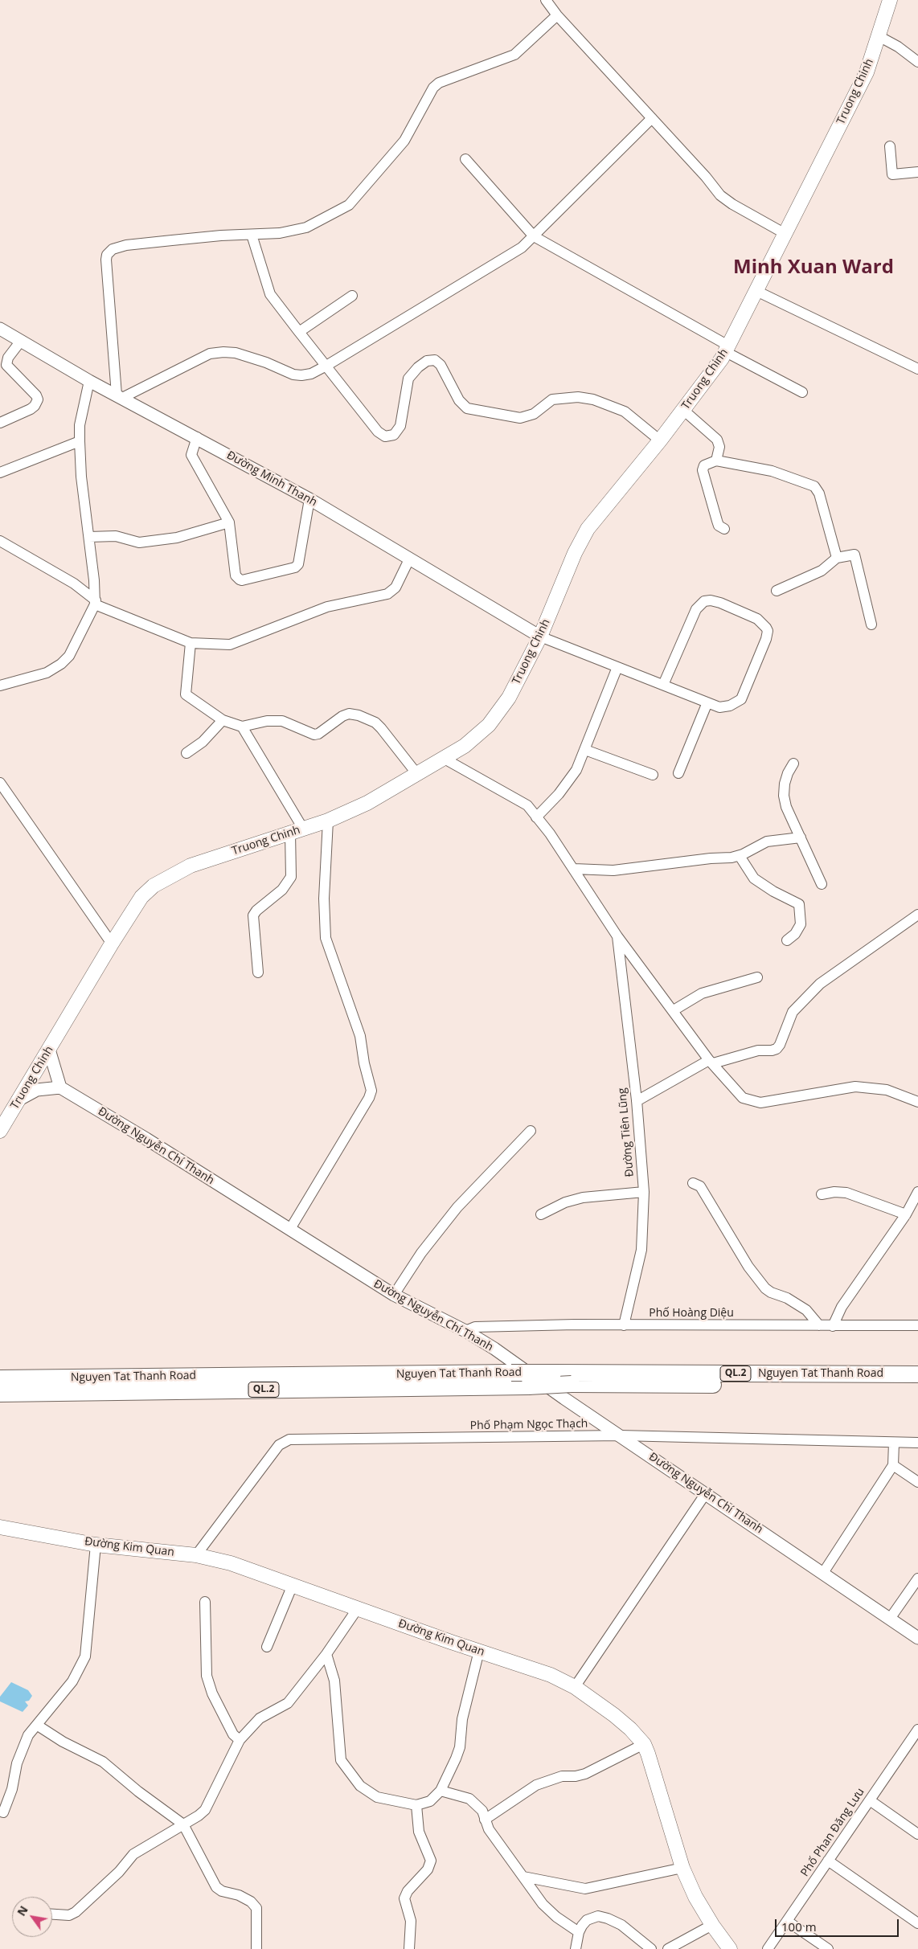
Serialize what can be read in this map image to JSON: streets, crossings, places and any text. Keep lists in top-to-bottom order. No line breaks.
{"streets":{"highway":["Nguyen Tat Thanh Road","QL.2"],"main road":["Truong Chinh","Đường Kim Quan"],"street":["Đường Minh Thanh","Đường Tiên Lũng","Đường Nguyễn Chí Thanh","Phố Hoàng Diệu","Phố Phạm Ngọc Thạch","Phố Phan Đăng Lưu"]},"crossings":[["Truong Chinh","Đường Minh Thanh"],["Đường Tiên Lũng","Phố Hoàng Diệu"],["Đường Nguyễn Chí Thanh","Phố Hoàng Diệu"],["Đường Nguyễn Chí Thanh","Phố Phạm Ngọc Thạch"],["Phố Phạm Ngọc Thạch","Đường Kim Quan"]],"districts":["Minh Xuan Ward"],"scale_bar":"100 m","north":"top left"}
